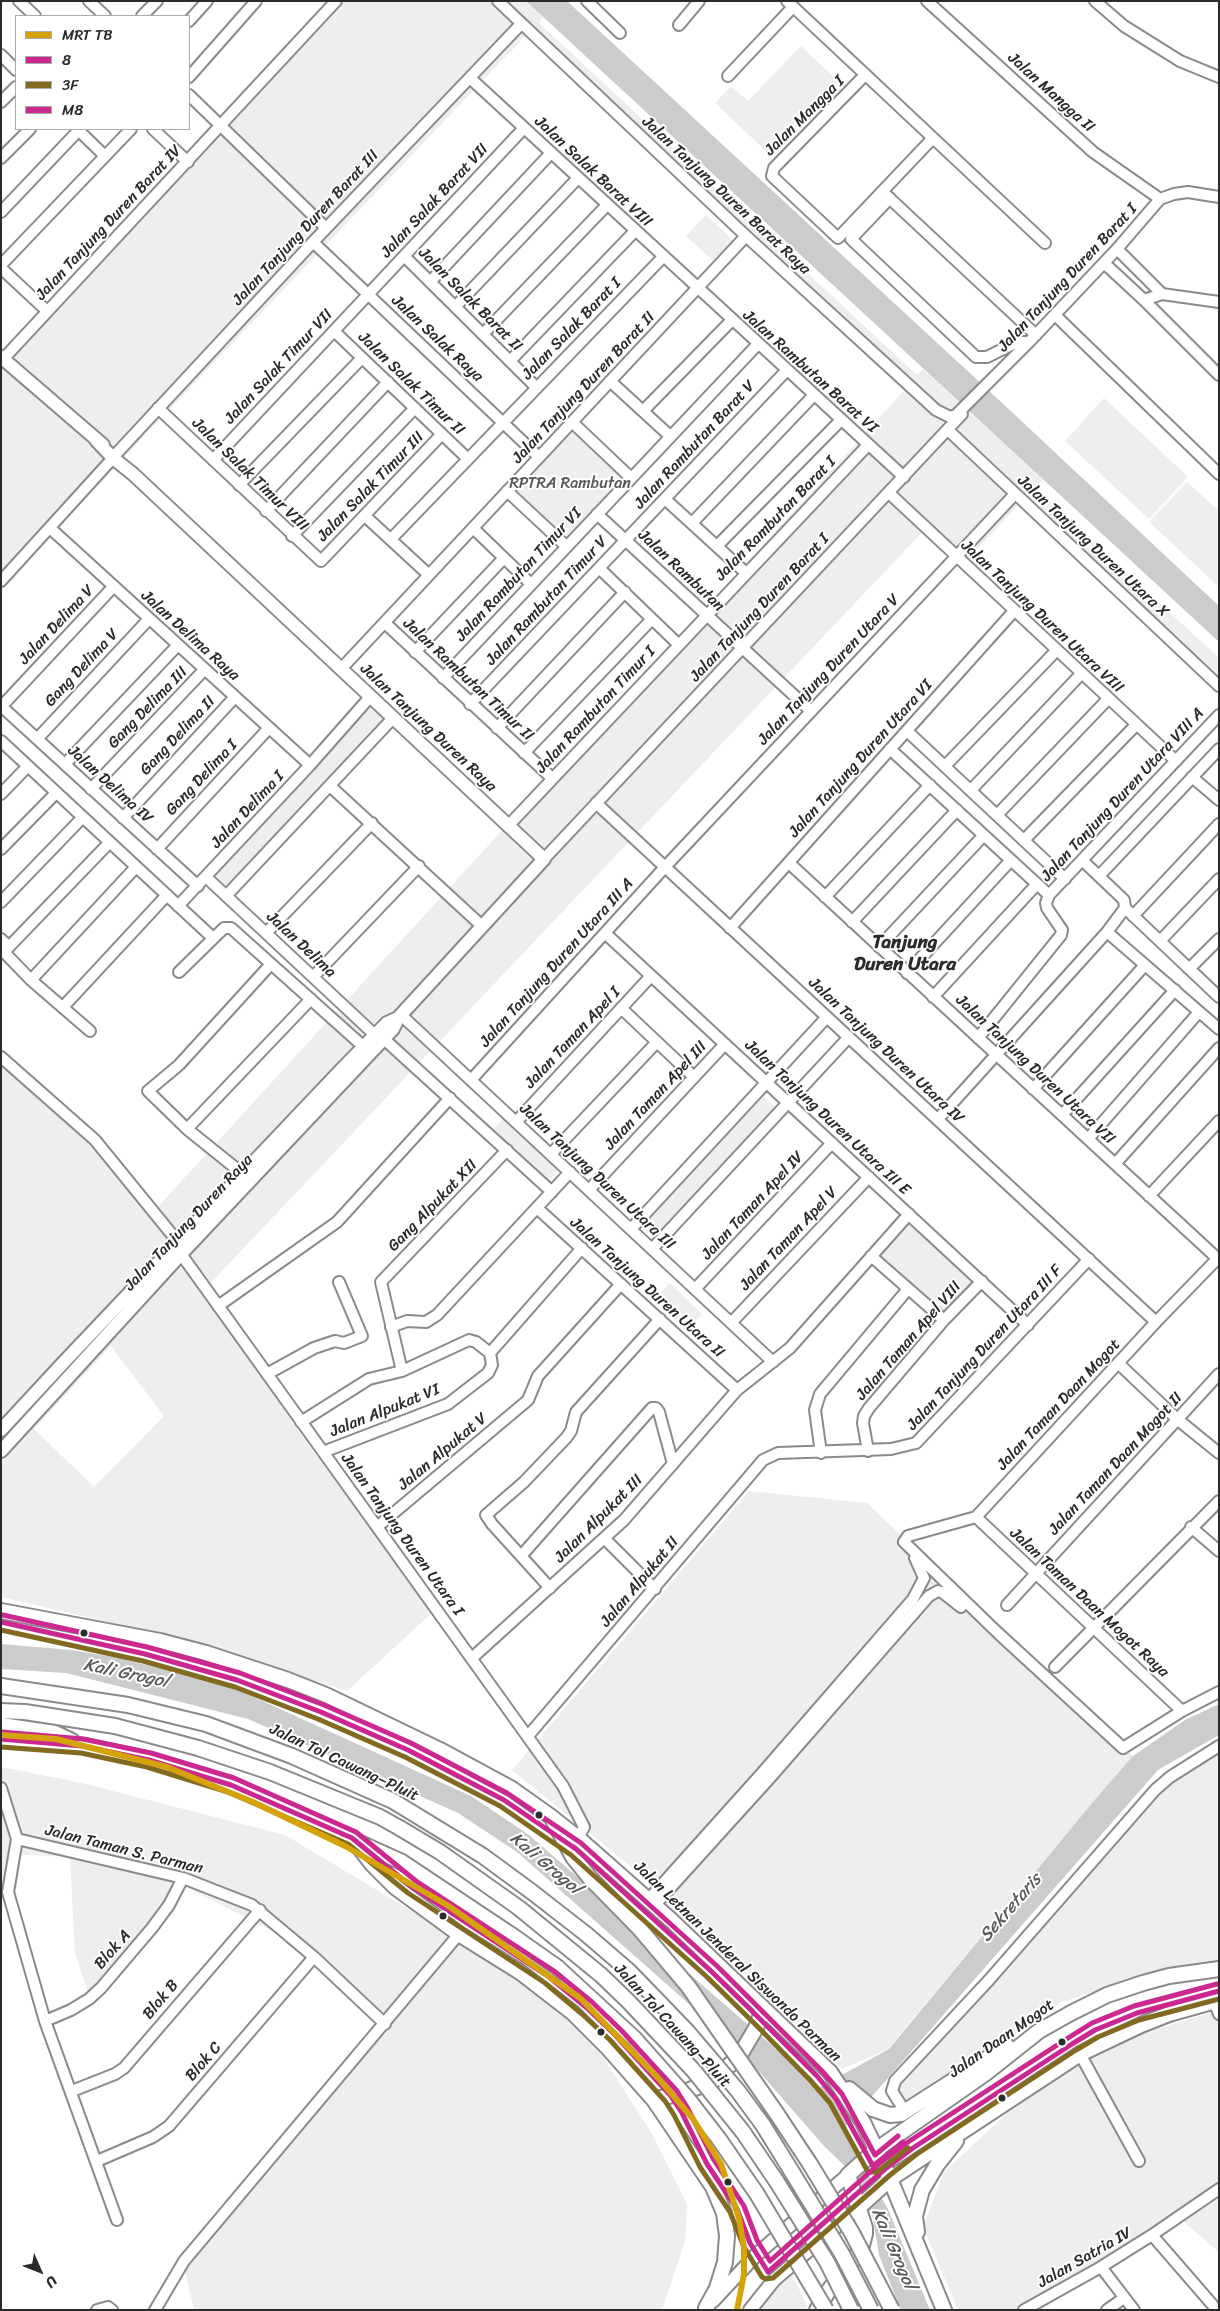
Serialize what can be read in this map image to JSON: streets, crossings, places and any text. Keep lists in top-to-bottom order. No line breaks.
{"streets":{"highway":["Jalan Tol Cawang–Pluit","Jalan Letnan Jenderal Siswondo Parman","Jalan Daan Mogot"],"main road":["Jalan Tanjung Duren Raya"],"street":["Jalan Mangga II","Jalan Mangga I","Jalan Salak Barat VIII","Jalan Tanjung Duren Barat Raya","Jalan Salak Barat VII","Jalan Tanjung Duren Barat IV","Jalan Tanjung Duren Barat III","Jalan Tanjung Duren Barat I","Jalan Salak Barat II","Jalan Salak Barat I","Jalan Salak Raya","Jalan Salak Timur VII","Jalan Rambutan Barat VI","Jalan Salak Timur II","Jalan Tanjung Duren Barat II","Jalan Rambutan Barat V","Jalan Salak Timur VIII","Jalan Salak Timur III","Jalan Rambutan Barat I","Jalan Tanjung Duren Utara X","Jalan Rambutan","Jalan Rambutan Timur VI","Jalan Rambutan Timur V","Jalan Tanjung Duren Utara VIII","Jalan Delima V","Jalan Delima Raya","Gang Delima V","Jalan Tanjung Duren Utara V","Jalan Rambutan Timur II","Gang Delima III","Jalan Rambutan Timur I","Gang Delima II","Jalan Tanjung Duren Utara VI","Gang Delima I","Jalan Delima IV","Jalan Tanjung Duren Utara VIII A","Jalan Delima I","Jalan Delima","Jalan Tanjung Duren Utara III A","Jalan Taman Apel I","Jalan Tanjung Duren Utara IV","Jalan Tanjung Duren Utara VII","Jalan Taman Apel III","Jalan Tanjung Duren Utara III E","Jalan Tanjung Duren Utara III","Gang Alpukat XII","Jalan Taman Apel IV","Jalan Taman Apel V","Jalan Tanjung Duren Utara II","Jalan Taman Apel VIII","Jalan Tanjung Duren Utara III F","Jalan Taman Daan Mogot","Jalan Alpukat VI","Jalan Alpukat V","Jalan Taman Daan Mogot II","Jalan Alpukat III","Jalan Tanjung Duren Utara I","Jalan Alpukat II","Jalan Taman Daan Mogot Raya","Jalan Taman S. Parman","Blok A","Blok B","Blok C","Jalan Satria IV"]},"crossings":[["Jalan Mangga II","Jalan Tanjung Duren Barat I"],["Jalan Salak Barat VIII","Jalan Salak Barat VII"],["Jalan Salak Barat VIII","Jalan Tanjung Duren Barat III"],["Jalan Salak Barat VIII","Jalan Salak Barat I"],["Jalan Salak Barat VIII","Jalan Rambutan Barat VI"],["Jalan Salak Barat VIII","Jalan Tanjung Duren Barat II"],["Jalan Tanjung Duren Barat Raya","Jalan Tanjung Duren Barat III"],["Jalan Tanjung Duren Barat Raya","Jalan Tanjung Duren Barat I"],["Jalan Tanjung Duren Barat Raya","Jalan Tanjung Duren Barat II"],["Jalan Salak Barat VII","Jalan Salak Barat II"],["Jalan Salak Barat VII","Jalan Salak Raya"],["Jalan Salak Barat VII","Jalan Salak Timur VII"],["Jalan Tanjung Duren Barat IV","Jalan Tanjung Duren Raya"],["Jalan Tanjung Duren Barat III","Jalan Salak Raya"],["Jalan Tanjung Duren Barat III","Jalan Salak Timur VIII"],["Jalan Tanjung Duren Barat III","Jalan Delima Raya"],["Jalan Tanjung Duren Barat III","Jalan Tanjung Duren Raya"],["Jalan Tanjung Duren Barat I","Jalan Rambutan Barat VI"],["Jalan Tanjung Duren Barat I","Jalan Tanjung Duren Utara X"],["Jalan Tanjung Duren Barat I","Jalan Rambutan"],["Jalan Tanjung Duren Barat I","Jalan Tanjung Duren Utara VIII"],["Jalan Tanjung Duren Barat I","Jalan Tanjung Duren Raya"],["Jalan Tanjung Duren Barat I","Jalan Tanjung Duren Utara IV"],["Jalan Salak Barat II","Jalan Salak Barat I"],["Jalan Salak Barat I","Jalan Salak Raya"],["Jalan Salak Barat I","Jalan Salak Timur II"],["Jalan Salak Raya","Jalan Salak Timur VII"],["Jalan Salak Raya","Jalan Tanjung Duren Barat II"],["Jalan Salak Timur VII","Jalan Salak Timur II"],["Jalan Salak Timur VII","Jalan Salak Timur VIII"],["Jalan Rambutan Barat VI","Jalan Tanjung Duren Barat II"],["Jalan Rambutan Barat VI","Jalan Rambutan Barat V"],["Jalan Rambutan Barat VI","Jalan Rambutan Barat I"],["Jalan Rambutan Barat VI","Jalan Rambutan Timur VI"],["Jalan Salak Timur II","Jalan Salak Timur III"],["Jalan Tanjung Duren Barat II","Jalan Rambutan Timur II"],["Jalan Tanjung Duren Barat II","Jalan Tanjung Duren Raya"],["Jalan Rambutan Barat V","Jalan Rambutan"],["Jalan Rambutan Barat V","Jalan Rambutan Timur V"],["Jalan Salak Timur VIII","Jalan Salak Timur III"],["Jalan Rambutan Barat I","Jalan Rambutan"],["Jalan Rambutan Barat I","Jalan Rambutan Timur I"],["Jalan Tanjung Duren Utara X","Jalan Tanjung Duren Utara V"],["Jalan Rambutan","Jalan Rambutan Timur VI"],["Jalan Rambutan","Jalan Rambutan Timur V"],["Jalan Rambutan","Jalan Tanjung Duren Utara V"],["Jalan Rambutan","Jalan Rambutan Timur I"],["Jalan Rambutan Timur VI","Jalan Rambutan Timur II"],["Jalan Rambutan Timur V","Jalan Rambutan Timur II"],["Jalan Tanjung Duren Utara VIII","Jalan Tanjung Duren Utara V"],["Jalan Tanjung Duren Utara VIII","Jalan Tanjung Duren Utara VI"],["Jalan Tanjung Duren Utara VIII","Jalan Tanjung Duren Utara VIII A"],["Jalan Delima V","Jalan Delima Raya"],["Jalan Delima V","Jalan Delima IV"],["Jalan Delima Raya","Gang Delima V"],["Jalan Delima Raya","Gang Delima III"],["Jalan Delima Raya","Gang Delima II"],["Jalan Delima Raya","Gang Delima I"],["Jalan Delima Raya","Jalan Delima I"],["Gang Delima V","Jalan Delima IV"],["Jalan Tanjung Duren Utara V","Jalan Tanjung Duren Utara III A"],["Jalan Tanjung Duren Utara V","Jalan Tanjung Duren Utara IV"],["Jalan Rambutan Timur II","Jalan Rambutan Timur I"],["Gang Delima III","Jalan Delima IV"],["Jalan Rambutan Timur I","Jalan Tanjung Duren Raya"],["Jalan Tanjung Duren Raya","Jalan Delima I"],["Jalan Tanjung Duren Raya","Jalan Delima"],["Jalan Tanjung Duren Raya","Jalan Tanjung Duren Utara III"],["Jalan Tanjung Duren Raya","Jalan Tanjung Duren Utara I"],["Gang Delima II","Jalan Delima IV"],["Jalan Tanjung Duren Utara VI","Jalan Tanjung Duren Utara IV"],["Jalan Tanjung Duren Utara VI","Jalan Tanjung Duren Utara VII"],["Gang Delima I","Jalan Delima IV"],["Jalan Delima IV","Jalan Delima I"],["Jalan Delima I","Jalan Delima"],["Jalan Tanjung Duren Utara III A","Jalan Tanjung Duren Utara IV"],["Jalan Tanjung Duren Utara III A","Jalan Tanjung Duren Utara III E"],["Jalan Tanjung Duren Utara III A","Jalan Tanjung Duren Utara III"],["Jalan Taman Apel I","Jalan Tanjung Duren Utara III E"],["Jalan Taman Apel I","Jalan Tanjung Duren Utara III"],["Jalan Tanjung Duren Utara IV","Jalan Tanjung Duren Utara III F"],["Jalan Tanjung Duren Utara IV","Jalan Taman Daan Mogot"],["Jalan Tanjung Duren Utara VII","Jalan Taman Daan Mogot"],["Jalan Taman Apel III","Jalan Tanjung Duren Utara III E"],["Jalan Taman Apel III","Jalan Tanjung Duren Utara III"],["Jalan Tanjung Duren Utara III E","Jalan Taman Apel IV"],["Jalan Tanjung Duren Utara III E","Jalan Taman Apel V"],["Jalan Tanjung Duren Utara III E","Jalan Taman Apel VIII"],["Jalan Tanjung Duren Utara III E","Jalan Tanjung Duren Utara III F"],["Jalan Tanjung Duren Utara III E","Jalan Alpukat III"],["Jalan Tanjung Duren Utara III","Jalan Taman Apel IV"],["Jalan Tanjung Duren Utara III","Jalan Taman Apel V"],["Jalan Tanjung Duren Utara III","Jalan Alpukat III"],["Jalan Tanjung Duren Utara II","Jalan Alpukat V"],["Jalan Tanjung Duren Utara II","Jalan Alpukat III"],["Jalan Taman Apel VIII","Jalan Tanjung Duren Utara III F"],["Jalan Tanjung Duren Utara III F","Jalan Alpukat II"],["Jalan Taman Daan Mogot","Jalan Taman Daan Mogot Raya"],["Jalan Alpukat VI","Jalan Tanjung Duren Utara I"],["Jalan Alpukat V","Jalan Tanjung Duren Utara I"],["Jalan Taman Daan Mogot II","Jalan Taman Daan Mogot Raya"],["Jalan Alpukat III","Jalan Tanjung Duren Utara I"],["Jalan Tanjung Duren Utara I","Jalan Alpukat II"],["Jalan Tanjung Duren Utara I","Jalan Letnan Jenderal Siswondo Parman"],["Jalan Taman S. Parman","Blok A"],["Jalan Taman S. Parman","Blok B"],["Jalan Taman S. Parman","Blok C"]],"districts":["Tanjung Duren Utara"],"water":["Kali Grogol","Sekretaris"],"parks":["RPTRA Rambutan"],"lines":["transit line M8","transit line 8","transit line 3F","metro line TB"],"legend":["MRT TB","8","3F","M8"],"north":"bottom right"}
